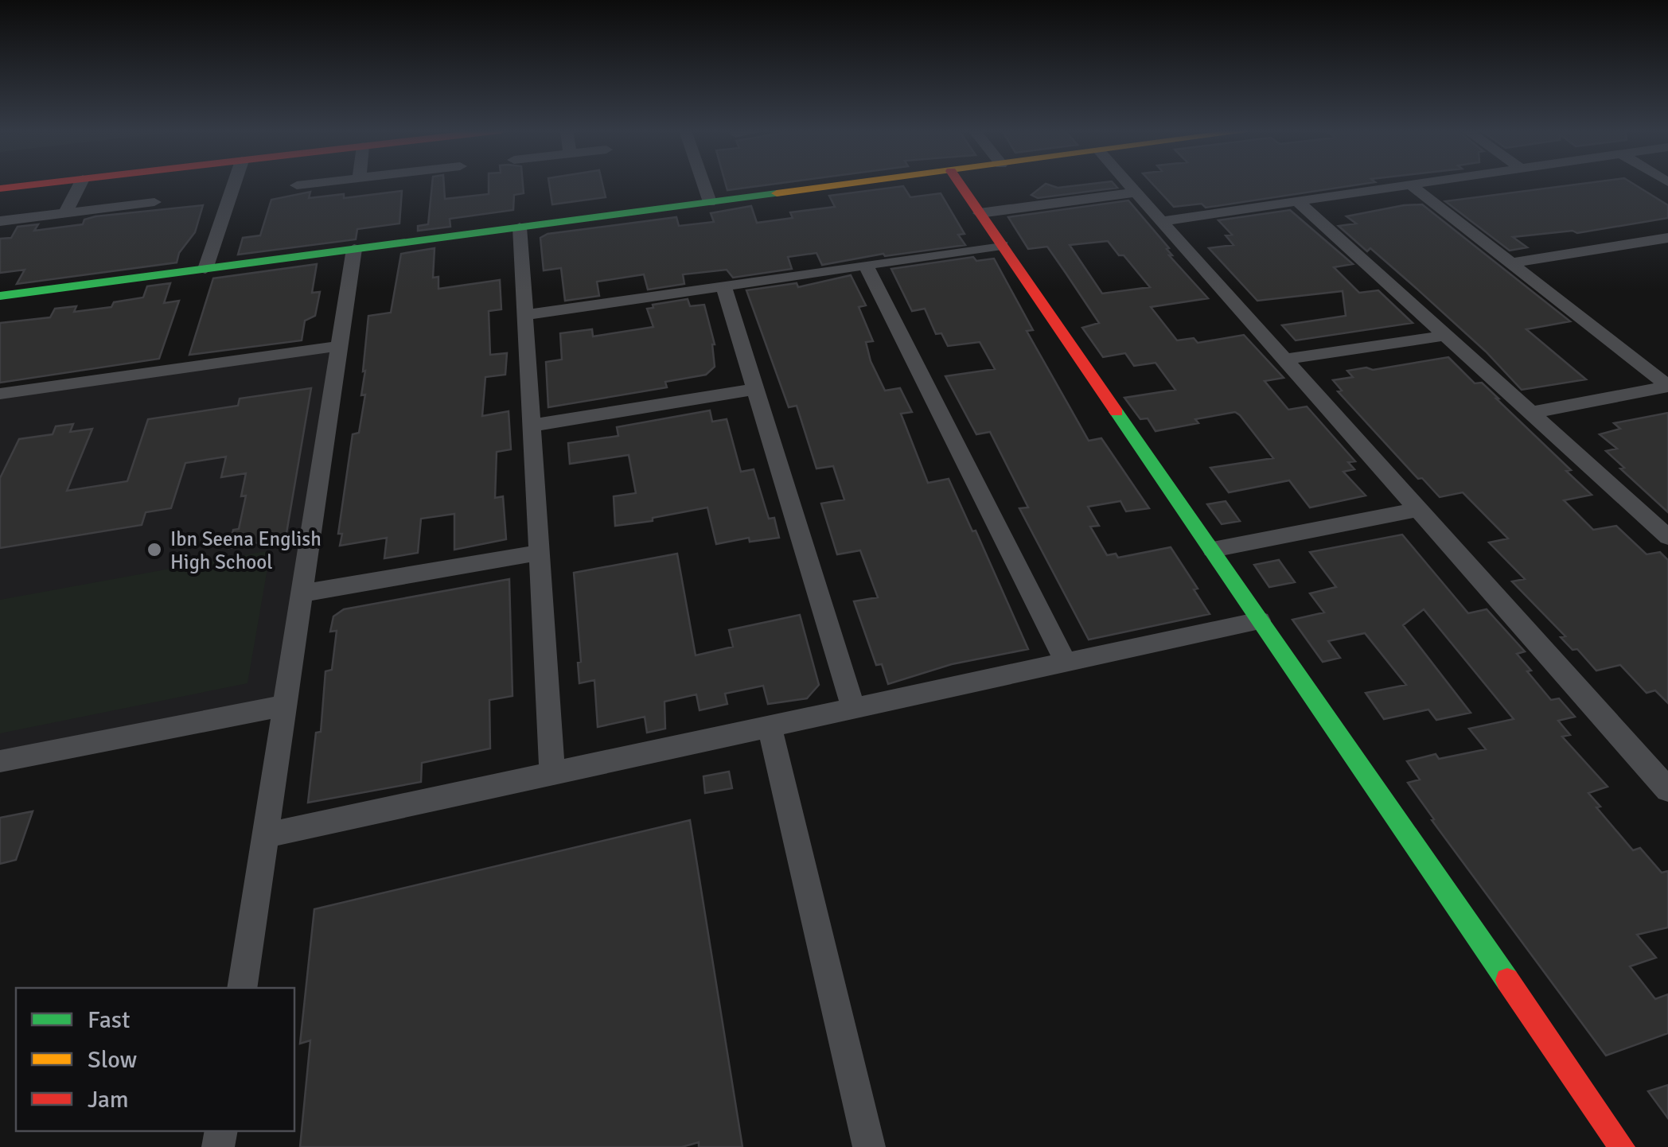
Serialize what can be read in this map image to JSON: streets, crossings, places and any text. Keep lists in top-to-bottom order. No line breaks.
{"places":["Ibn Seena English High School"],"legend":["Fast","Slow","Jam"]}
